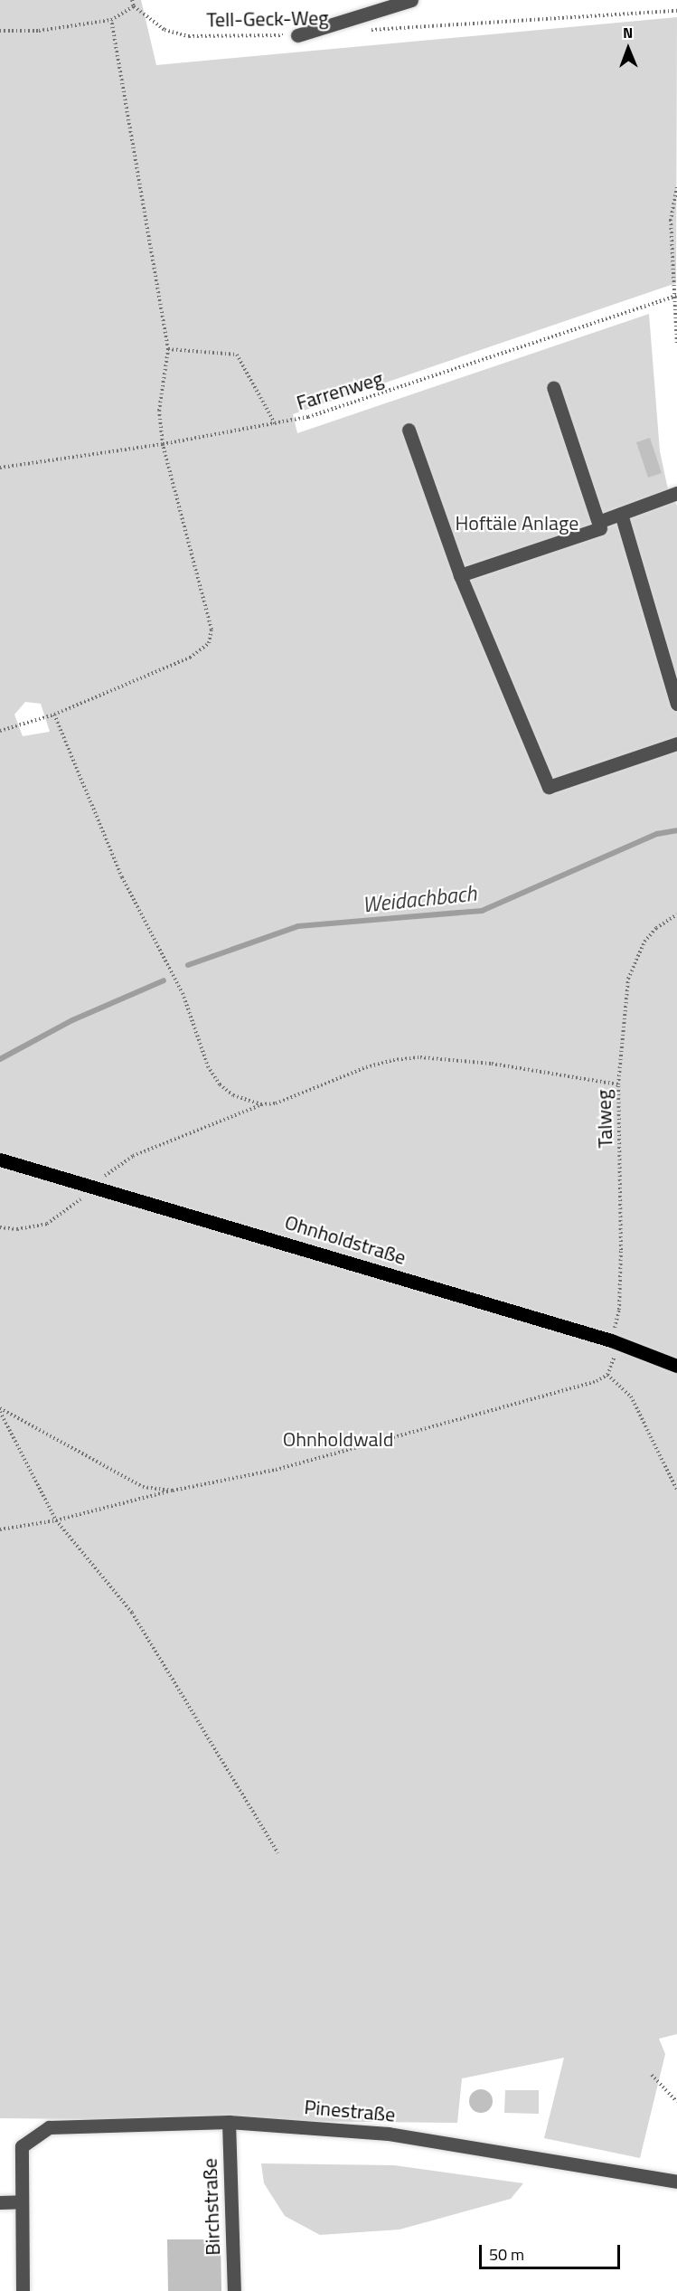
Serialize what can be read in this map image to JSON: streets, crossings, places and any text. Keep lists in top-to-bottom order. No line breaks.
{"streets":{"main road":["Ohnholdstraße"],"street":["Pinestraße","Birchstraße"],"path":["Tell-Geck-Weg","Farrenweg","Talweg"]},"crossings":[["Talweg","Ohnholdstraße"],["Pinestraße","Birchstraße"]],"water":["Weidachbach"],"parks":["Hoftäle Anlage","Ohnholdwald"],"scale_bar":"50 m","north":"top"}
